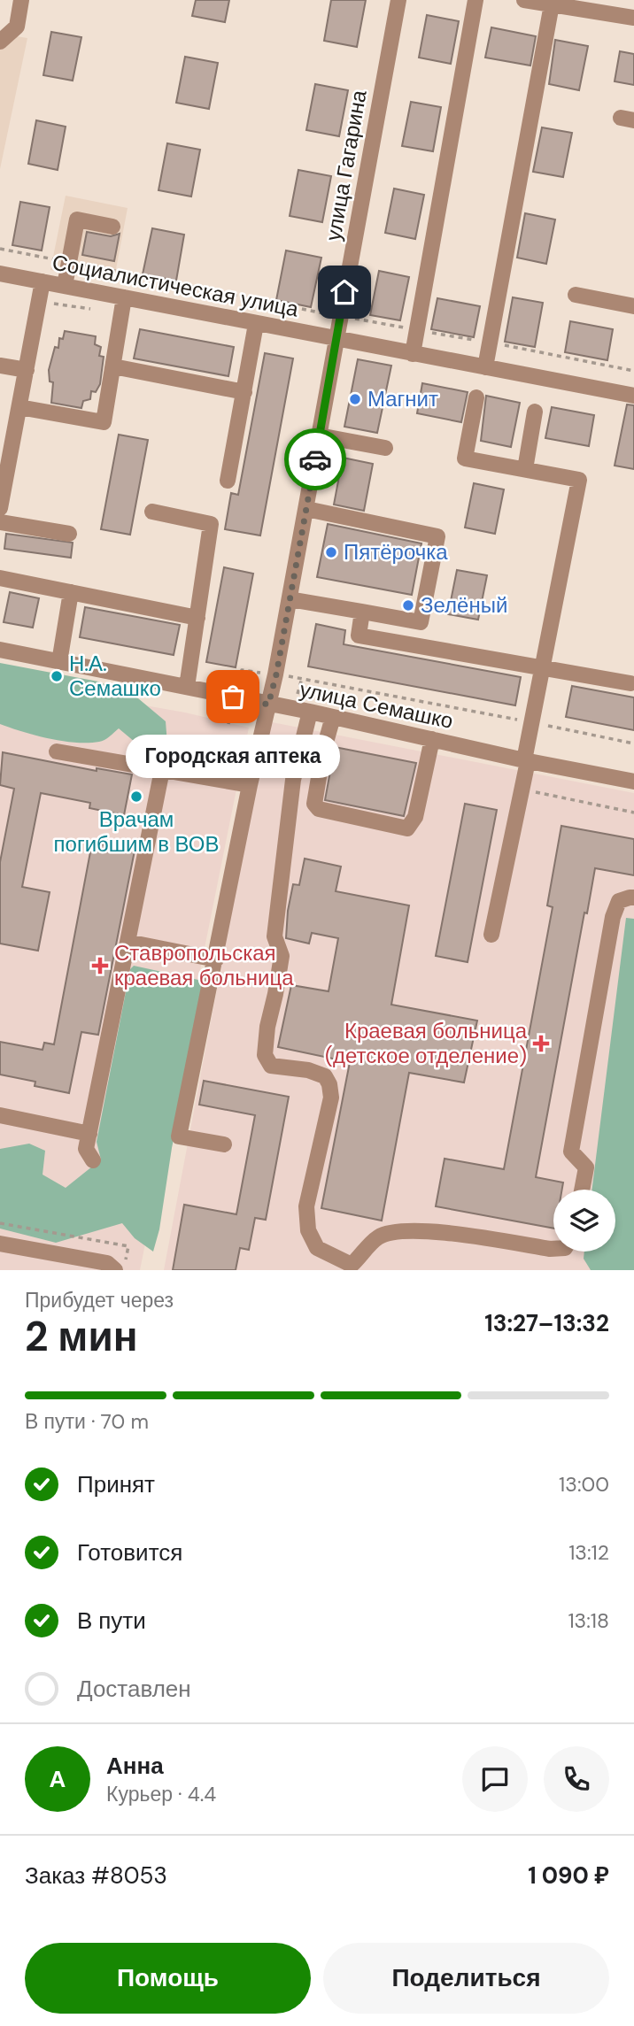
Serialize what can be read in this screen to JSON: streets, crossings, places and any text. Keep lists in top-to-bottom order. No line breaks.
{"streets":{"street":["улица Гагарина","Социалистическая улица","улица Семашко"]},"crossings":[["улица Гагарина","Социалистическая улица"],["улица Гагарина","улица Семашко"]],"places":{"other":["Магнит","Пятёрочка","Зелёный","Н.А. Семашко","Городская аптека","Врачам погибшим в ВОВ"],"health":["Ставропольская краевая больница","Краевая больница (детское отделение)"]},"page":{"bubble":"Городская аптека","heading":["2 мин","Прибудет через","13:27–13:32"],"panel":["Анна","Курьер · 4.4","Заказ #8053","1 090 ₽"],"bar":"В пути · 70 m","list":[["Принят","13:00"],["Готовится","13:12"],["В пути","13:18"],"Доставлен"],"round":"А","buttons":["Помощь","Поделиться"]}}
